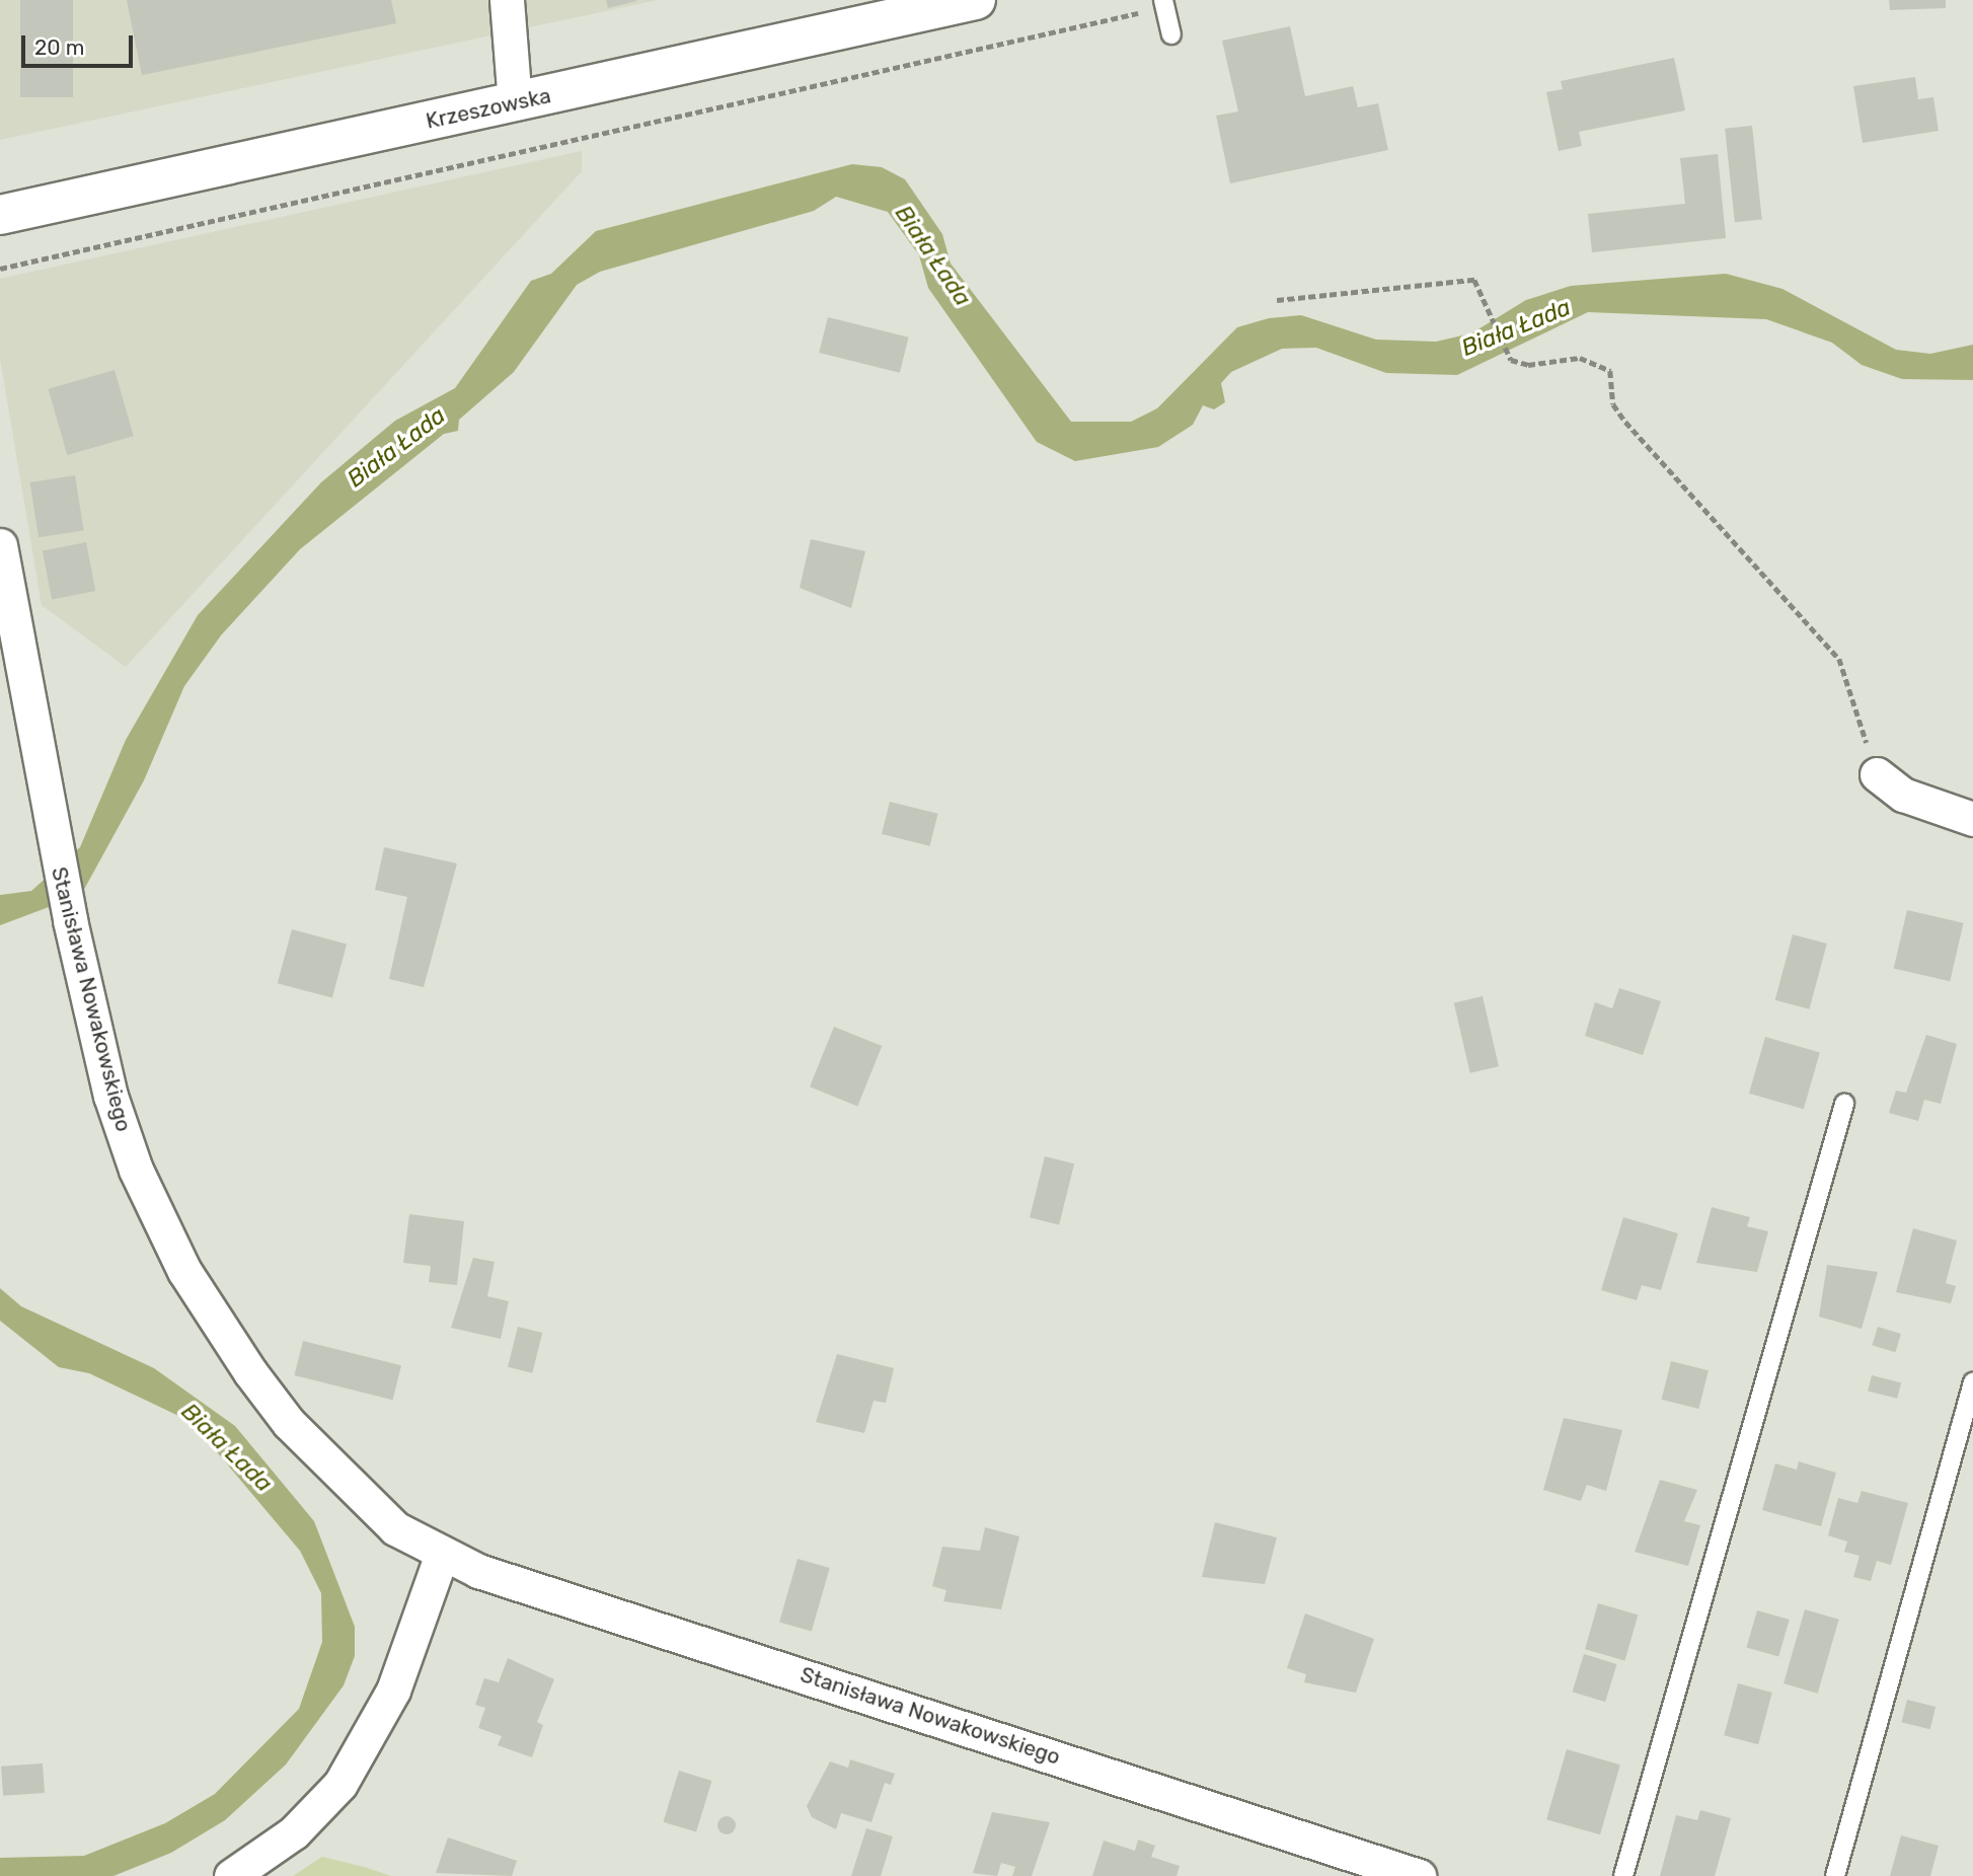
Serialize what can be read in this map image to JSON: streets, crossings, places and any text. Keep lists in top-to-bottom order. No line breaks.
{"streets":{"main road":["Krzeszowska"],"street":["Stanisława Nowakowskiego"]},"water":["Biała Łada"],"scale_bar":"20 m"}
